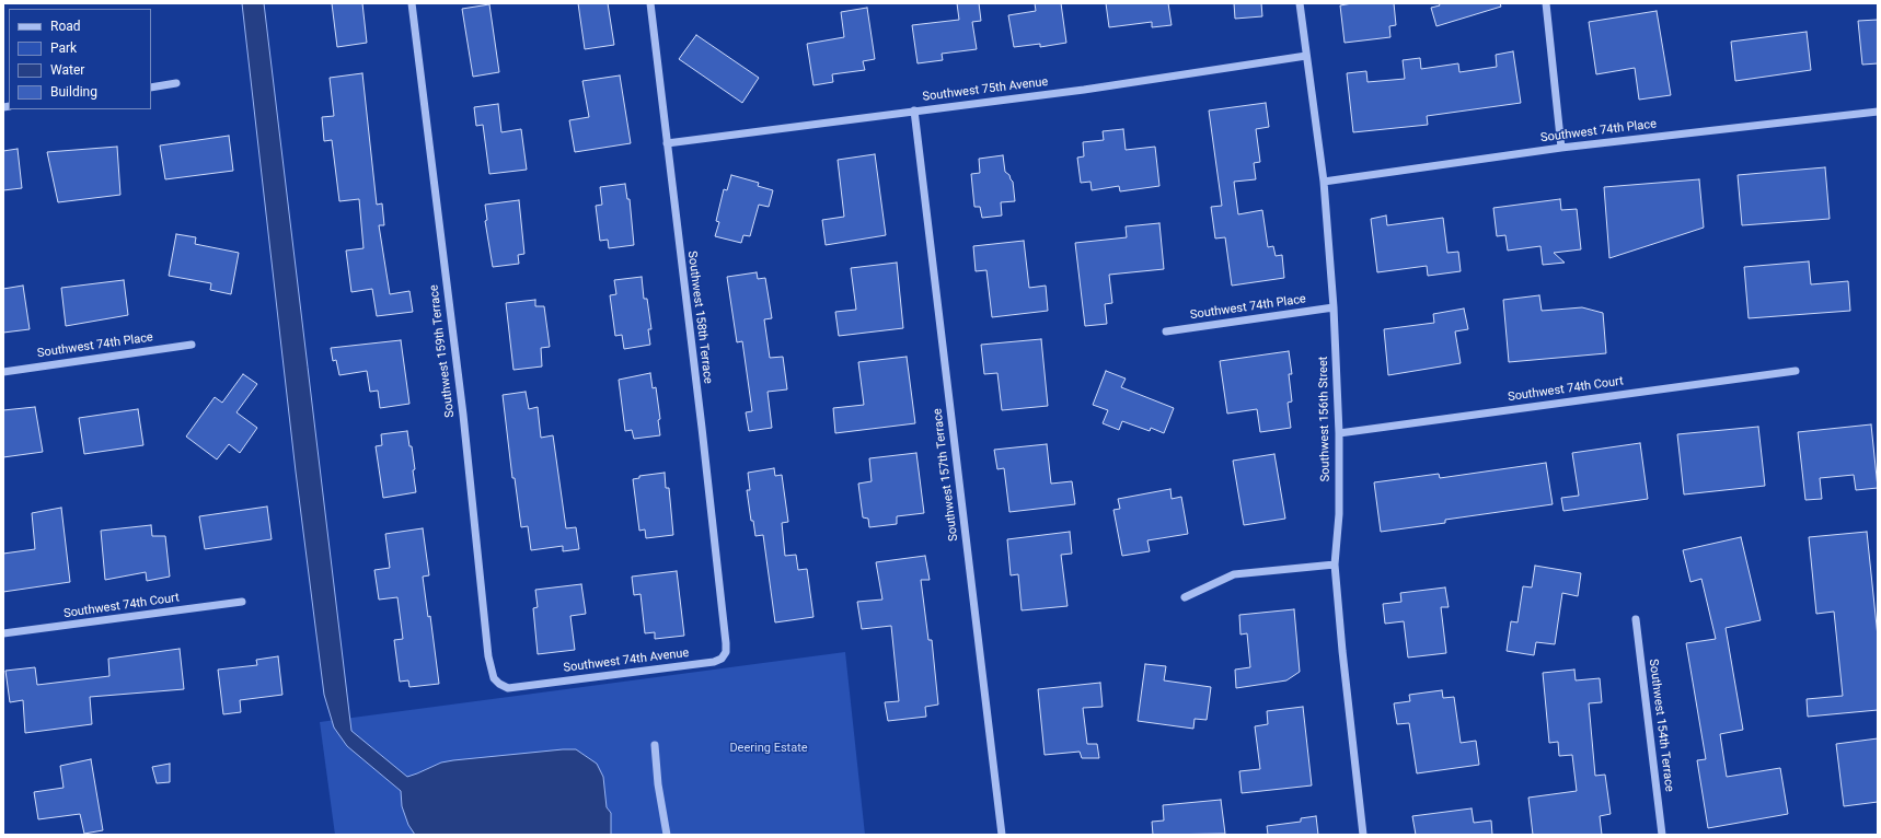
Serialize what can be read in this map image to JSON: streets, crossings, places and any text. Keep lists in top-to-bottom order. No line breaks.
{"streets":{"street":["Southwest 75th Avenue","Southwest 74th Place","Southwest 158th Terrace","Southwest 159th Terrace","Southwest 74th Court","Southwest 156th Street","Southwest 157th Terrace","Southwest 74th Avenue","Southwest 154th Terrace"]},"crossings":[["Southwest 75th Avenue","Southwest 158th Terrace"],["Southwest 75th Avenue","Southwest 156th Street"],["Southwest 75th Avenue","Southwest 157th Terrace"],["Southwest 74th Place","Southwest 156th Street"],["Southwest 158th Terrace","Southwest 74th Avenue"],["Southwest 159th Terrace","Southwest 74th Avenue"],["Southwest 74th Court","Southwest 156th Street"]],"parks":["Deering Estate"],"legend":["Road","Park","Water","Building"]}
